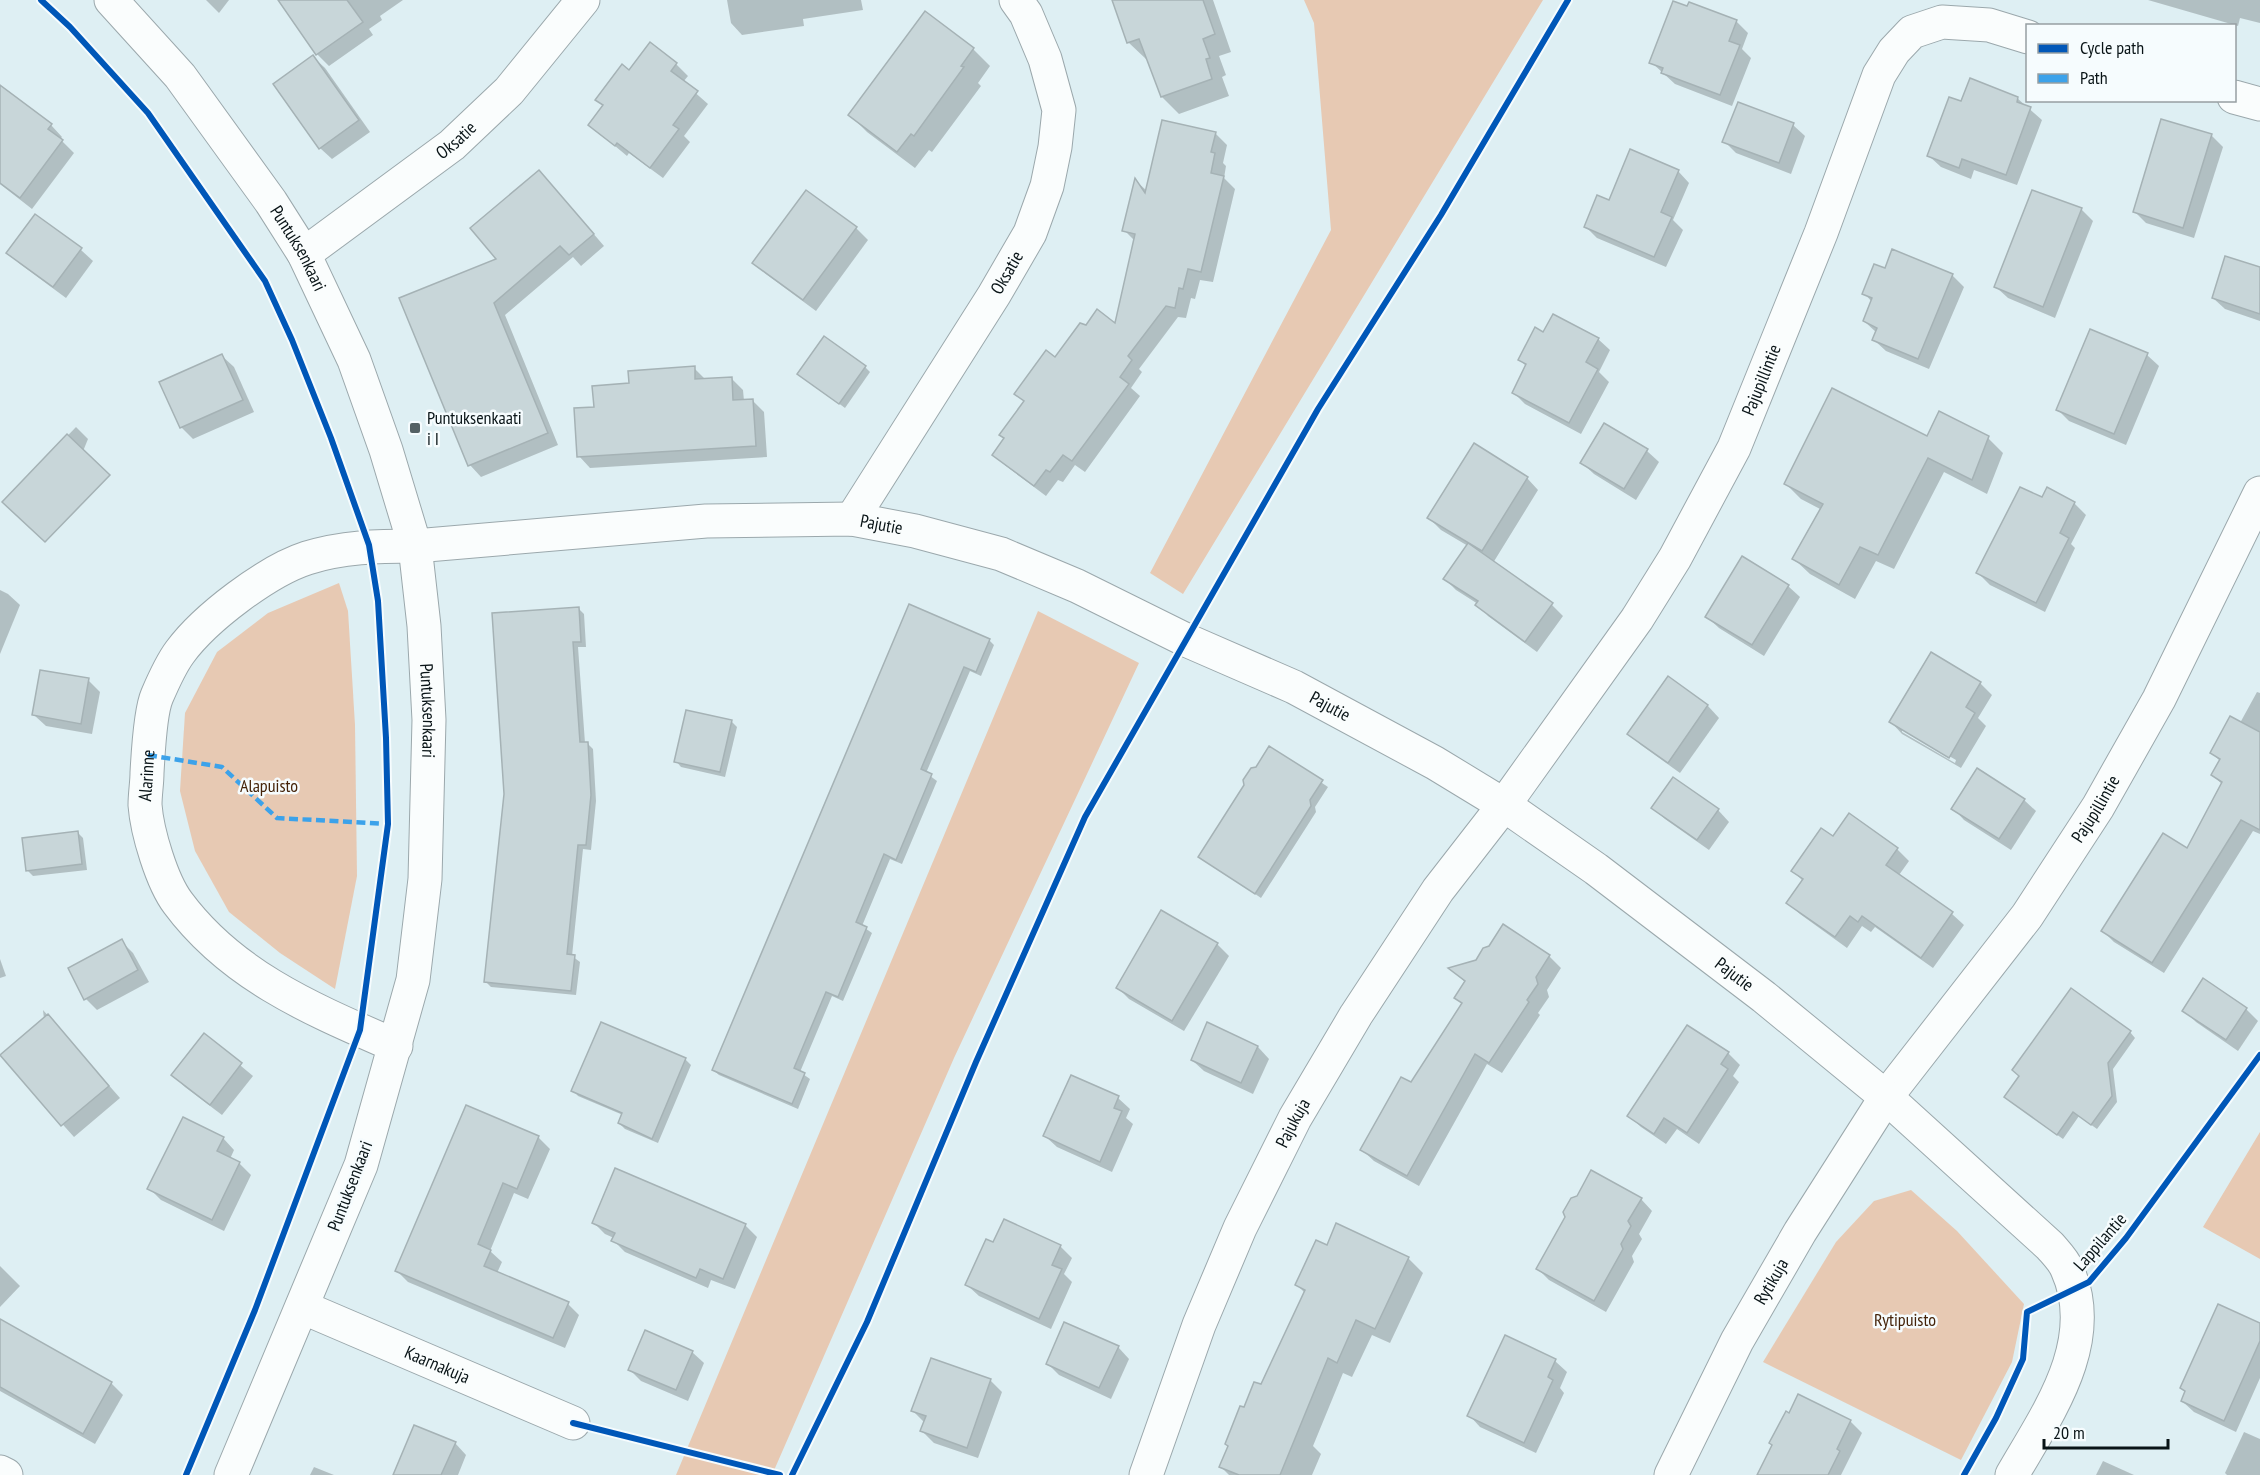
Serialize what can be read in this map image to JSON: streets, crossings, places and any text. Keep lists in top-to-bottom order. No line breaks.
{"streets":{"street":["Oksatie","Puntuksenkaari","Pajupillintie","Pajutie","Alarinne","Pajukuja","Rytikuja","Kaarnakuja"],"cycle path":["Lappilantie"]},"crossings":[["Oksatie","Puntuksenkaari"],["Oksatie","Pajutie"],["Puntuksenkaari","Pajutie"],["Puntuksenkaari","Alarinne"],["Puntuksenkaari","Kaarnakuja"],["Pajupillintie","Pajutie"],["Pajupillintie","Pajukuja"],["Pajupillintie","Rytikuja"],["Pajutie","Alarinne"],["Pajutie","Pajukuja"],["Pajutie","Rytikuja"]],"parks":["Alapuisto","Rytipuisto"],"places":{"transit":["Puntuksenkaati i I"]},"legend":["Cycle path","Path"],"scale_bar":"20 m"}
